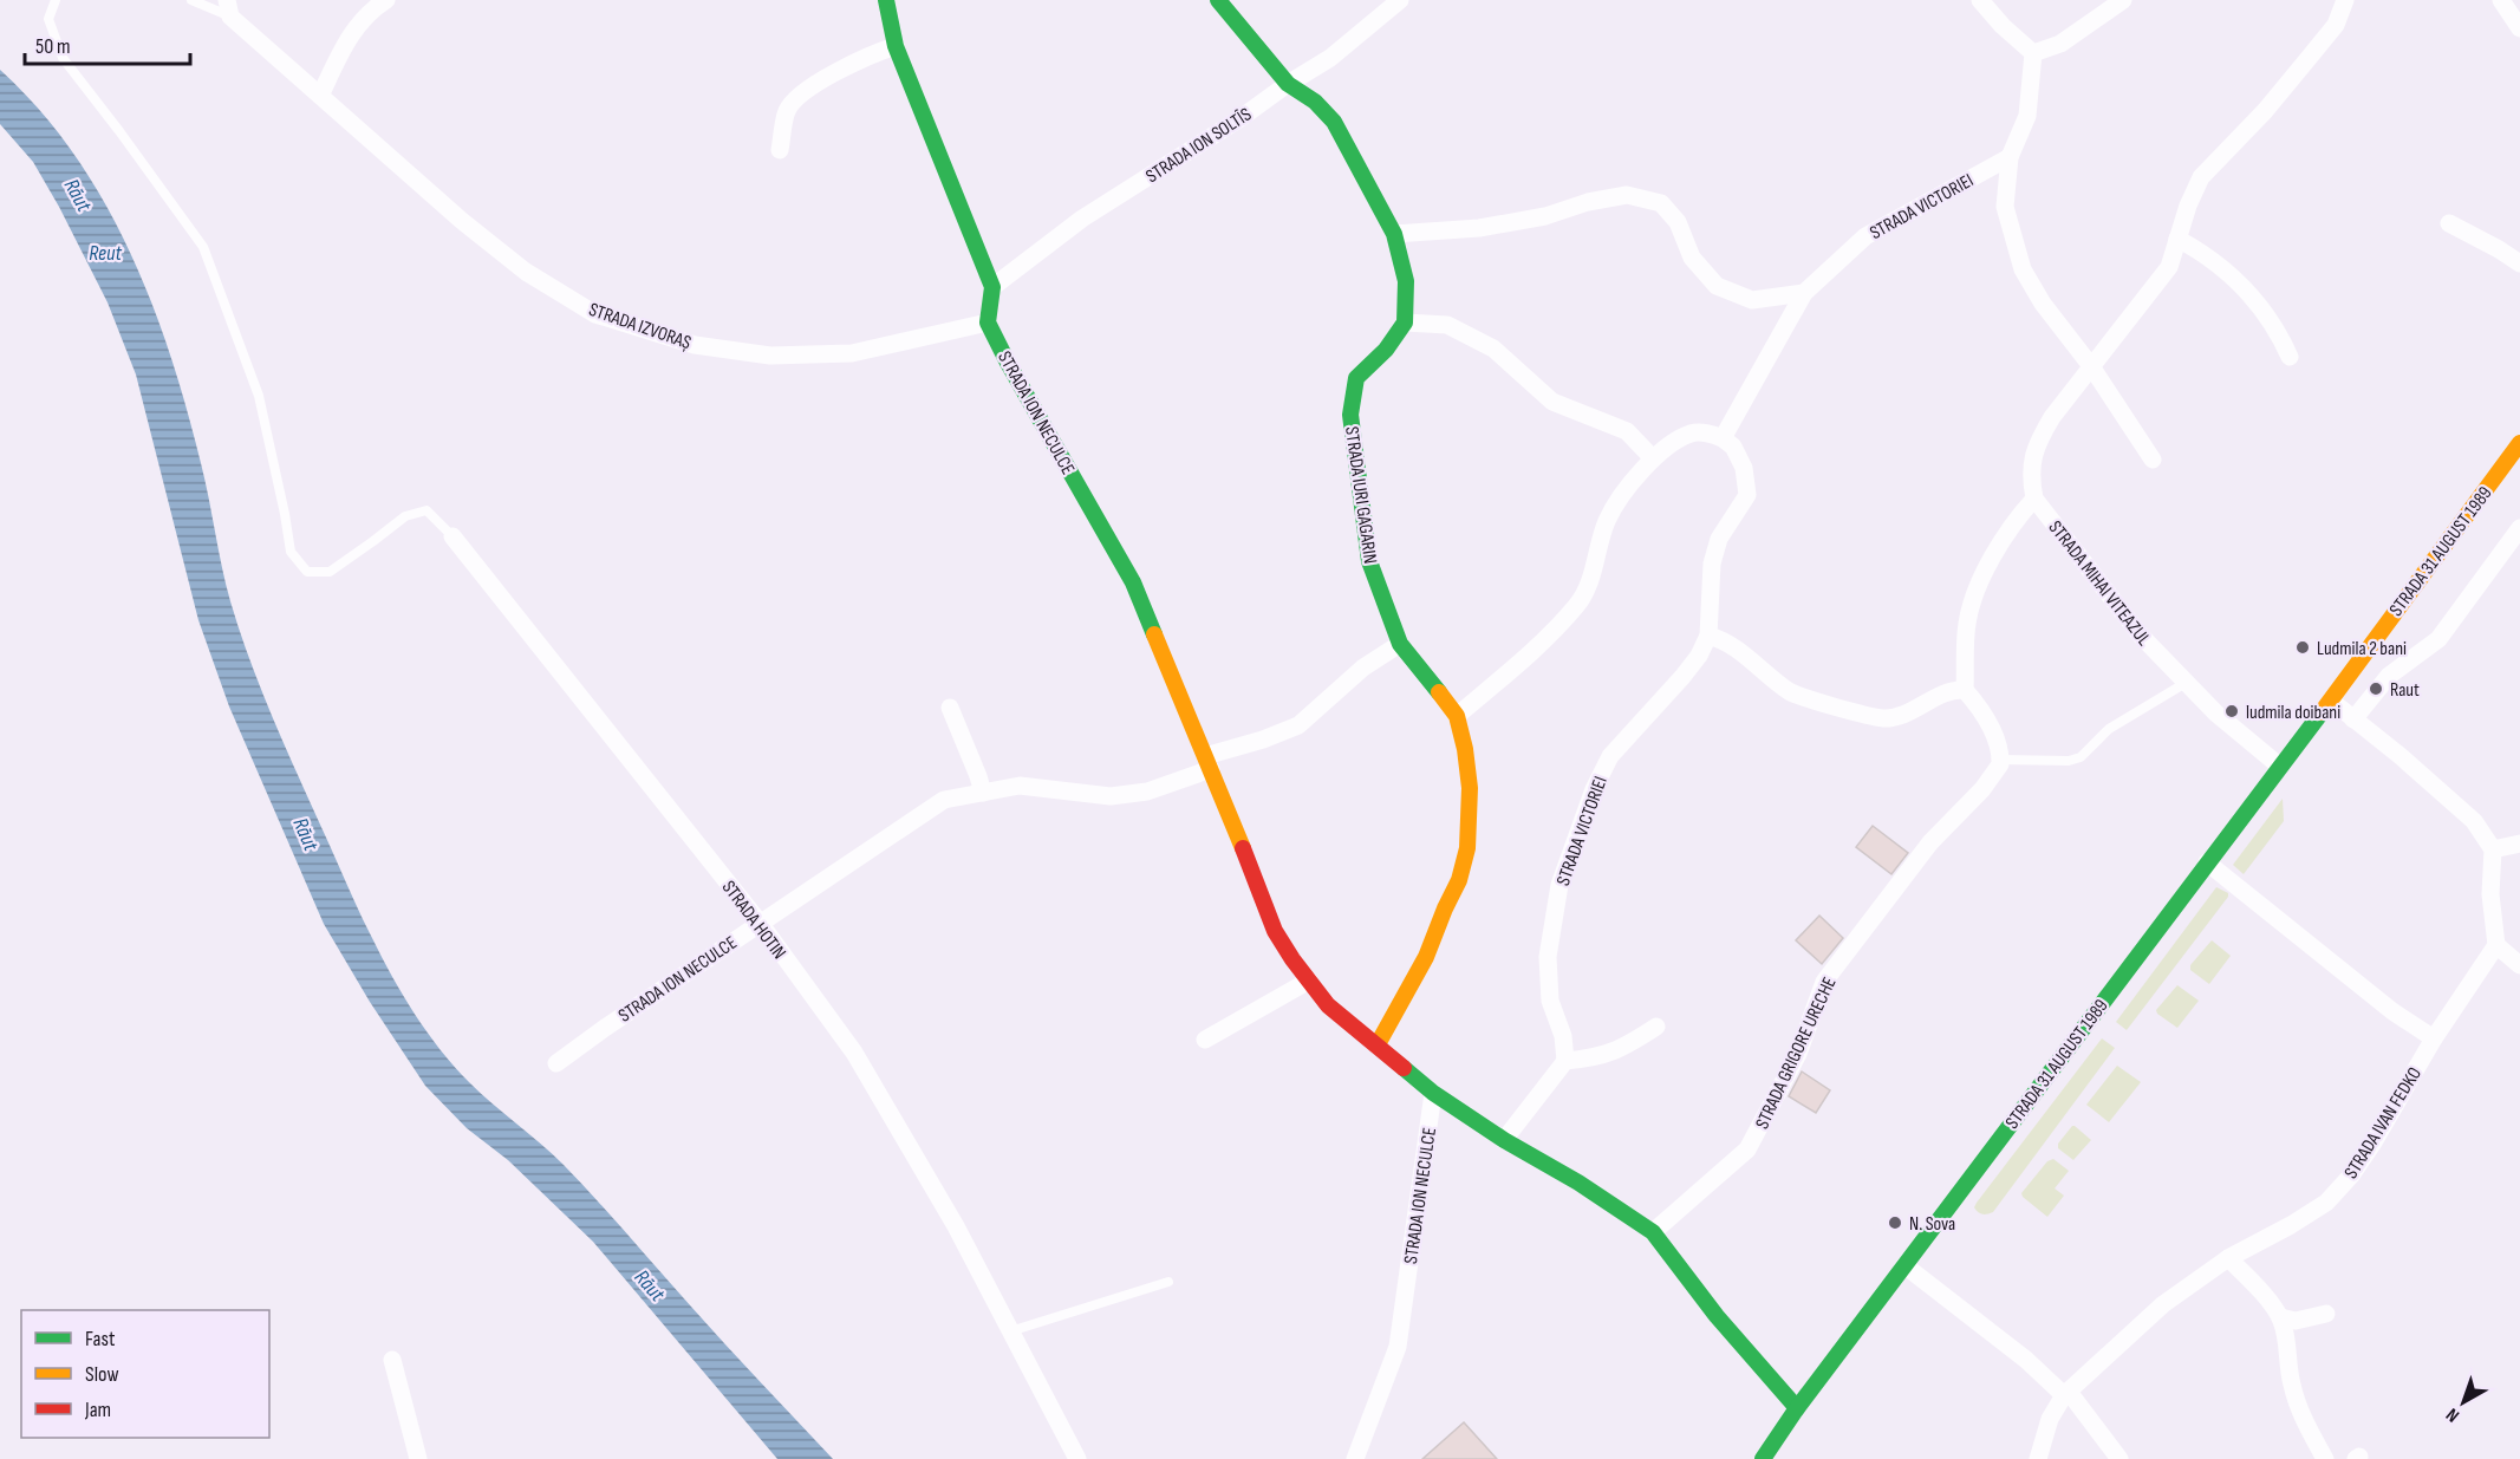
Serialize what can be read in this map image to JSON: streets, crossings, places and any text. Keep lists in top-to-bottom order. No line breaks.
{"streets":{"street":["STRADA ION SOLTÎS","STRADA VICTORIEI","STRADA IZVORAȘ","STRADA ION NECULCE","STRADA IURI GAGARIN","STRADA 31 AUGUST 1989","STRADA MIHAI VITEAZUL","STRADA HOTIN","STRADA GRIGORE URECHE","STRADA IVAN FEDKO"]},"crossings":[["STRADA IZVORAȘ","STRADA ION NECULCE"],["STRADA ION NECULCE","STRADA IURI GAGARIN"],["STRADA ION NECULCE","STRADA HOTIN"],["STRADA 31 AUGUST 1989","STRADA MIHAI VITEAZUL"]],"water":["Răut","Reut"],"places":["Ludmila 2 bani","Raut","ludmila doibani","N. Sova"],"legend":["Fast","Slow","Jam"],"scale_bar":"50 m","north":"bottom left"}
